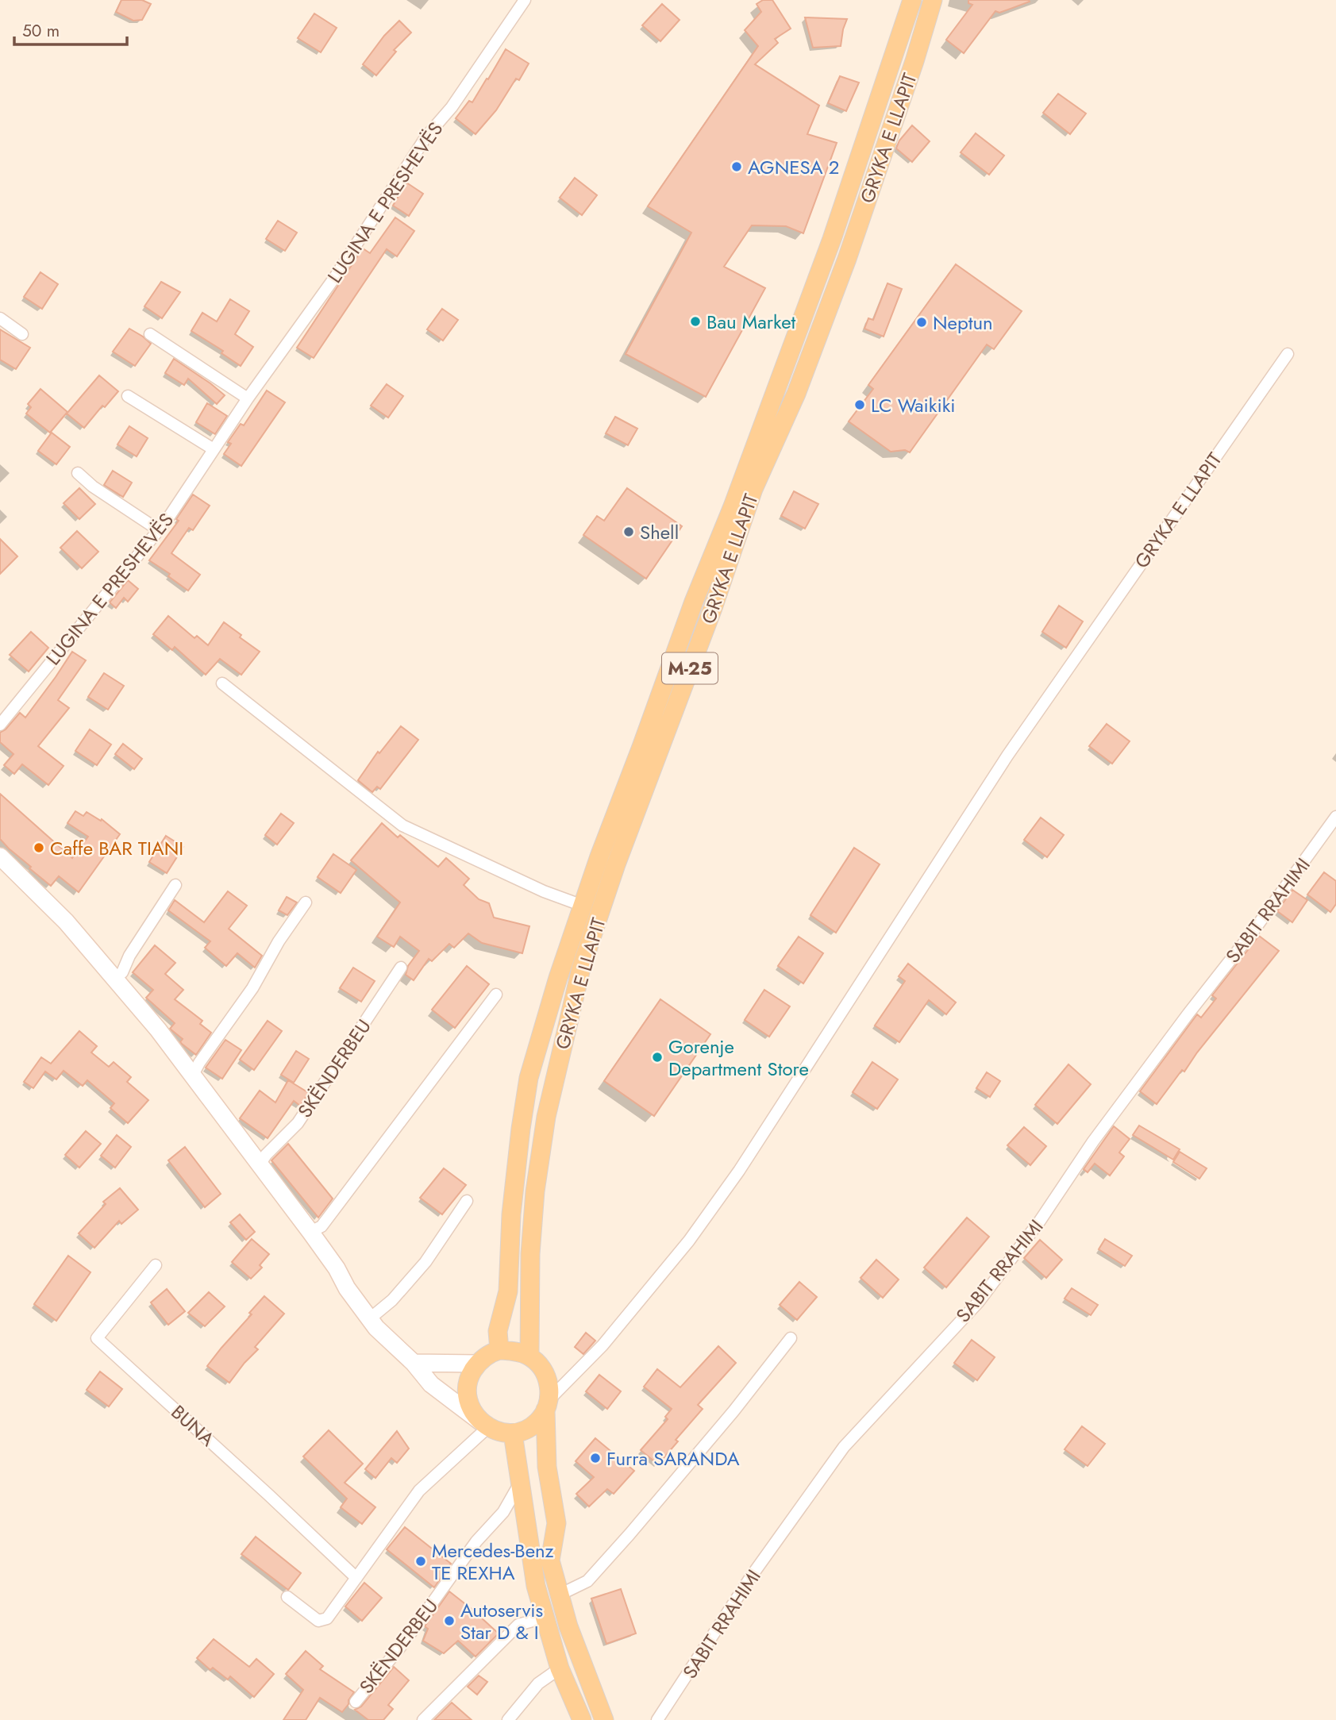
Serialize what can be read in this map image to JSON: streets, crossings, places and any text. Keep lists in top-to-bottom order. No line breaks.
{"streets":{"main road":["GRYKA E LLAPIT","M-25"],"street":["LUGINA E PRESHEVËS","SABIT RRAHIMI","SKËNDERBEU","BUNA"]},"places":["AGNESA 2","Bau Market","Neptun","LC Waikiki","Shell","Caffe BAR TIANI","Gorenje Department Store","Furra SARANDA","Mercedes-Benz TE REXHA","Autoservis Star D & I"],"scale_bar":"50 m"}
